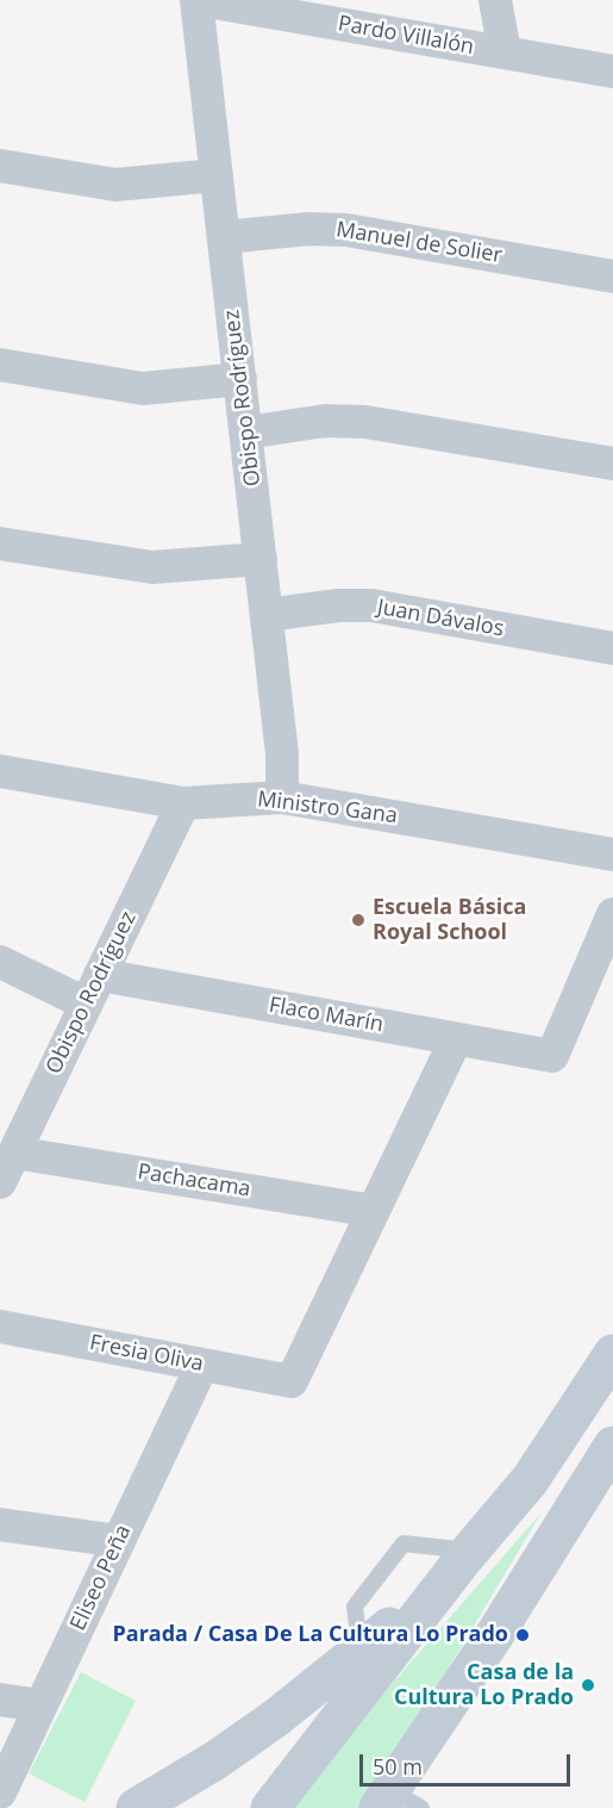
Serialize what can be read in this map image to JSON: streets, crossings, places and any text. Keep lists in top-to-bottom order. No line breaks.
{"streets":{"street":["Pardo Villalón","Manuel de Solier","Obispo Rodríguez","Juan Dávalos","Ministro Gana","Flaco Marín","Pachacama","Fresia Oliva","Eliseo Peña"]},"crossings":[["Pardo Villalón","Obispo Rodríguez"],["Manuel de Solier","Obispo Rodríguez"],["Obispo Rodríguez","Juan Dávalos"],["Obispo Rodríguez","Ministro Gana"],["Obispo Rodríguez","Flaco Marín"],["Obispo Rodríguez","Pachacama"],["Pachacama","Fresia Oliva"],["Fresia Oliva","Eliseo Peña"]],"places":["Escuela Básica Royal School","Parada / Casa De La Cultura Lo Prado","Casa de la Cultura Lo Prado"],"scale_bar":"50 m"}
